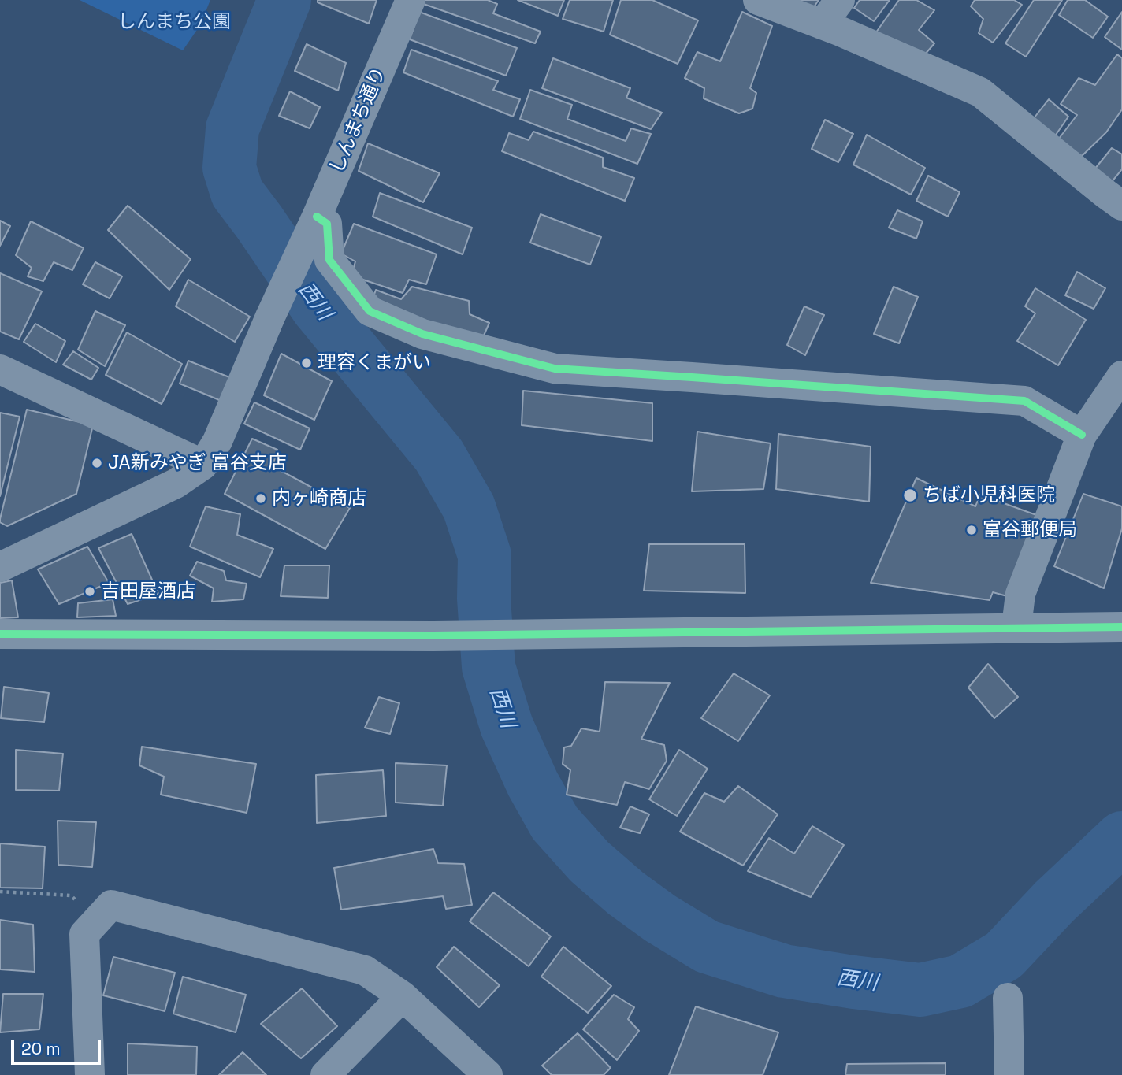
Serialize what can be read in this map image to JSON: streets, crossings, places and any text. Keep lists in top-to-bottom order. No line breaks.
{"streets":{"street":["しんまち通り"]},"water":["西川"],"parks":["しんまち公園"],"places":["理容くまがい","JA新みやぎ 富谷支店","ちば小児科医院","内ヶ崎商店","富谷郵便局","吉田屋酒店"],"scale_bar":"20 m"}
